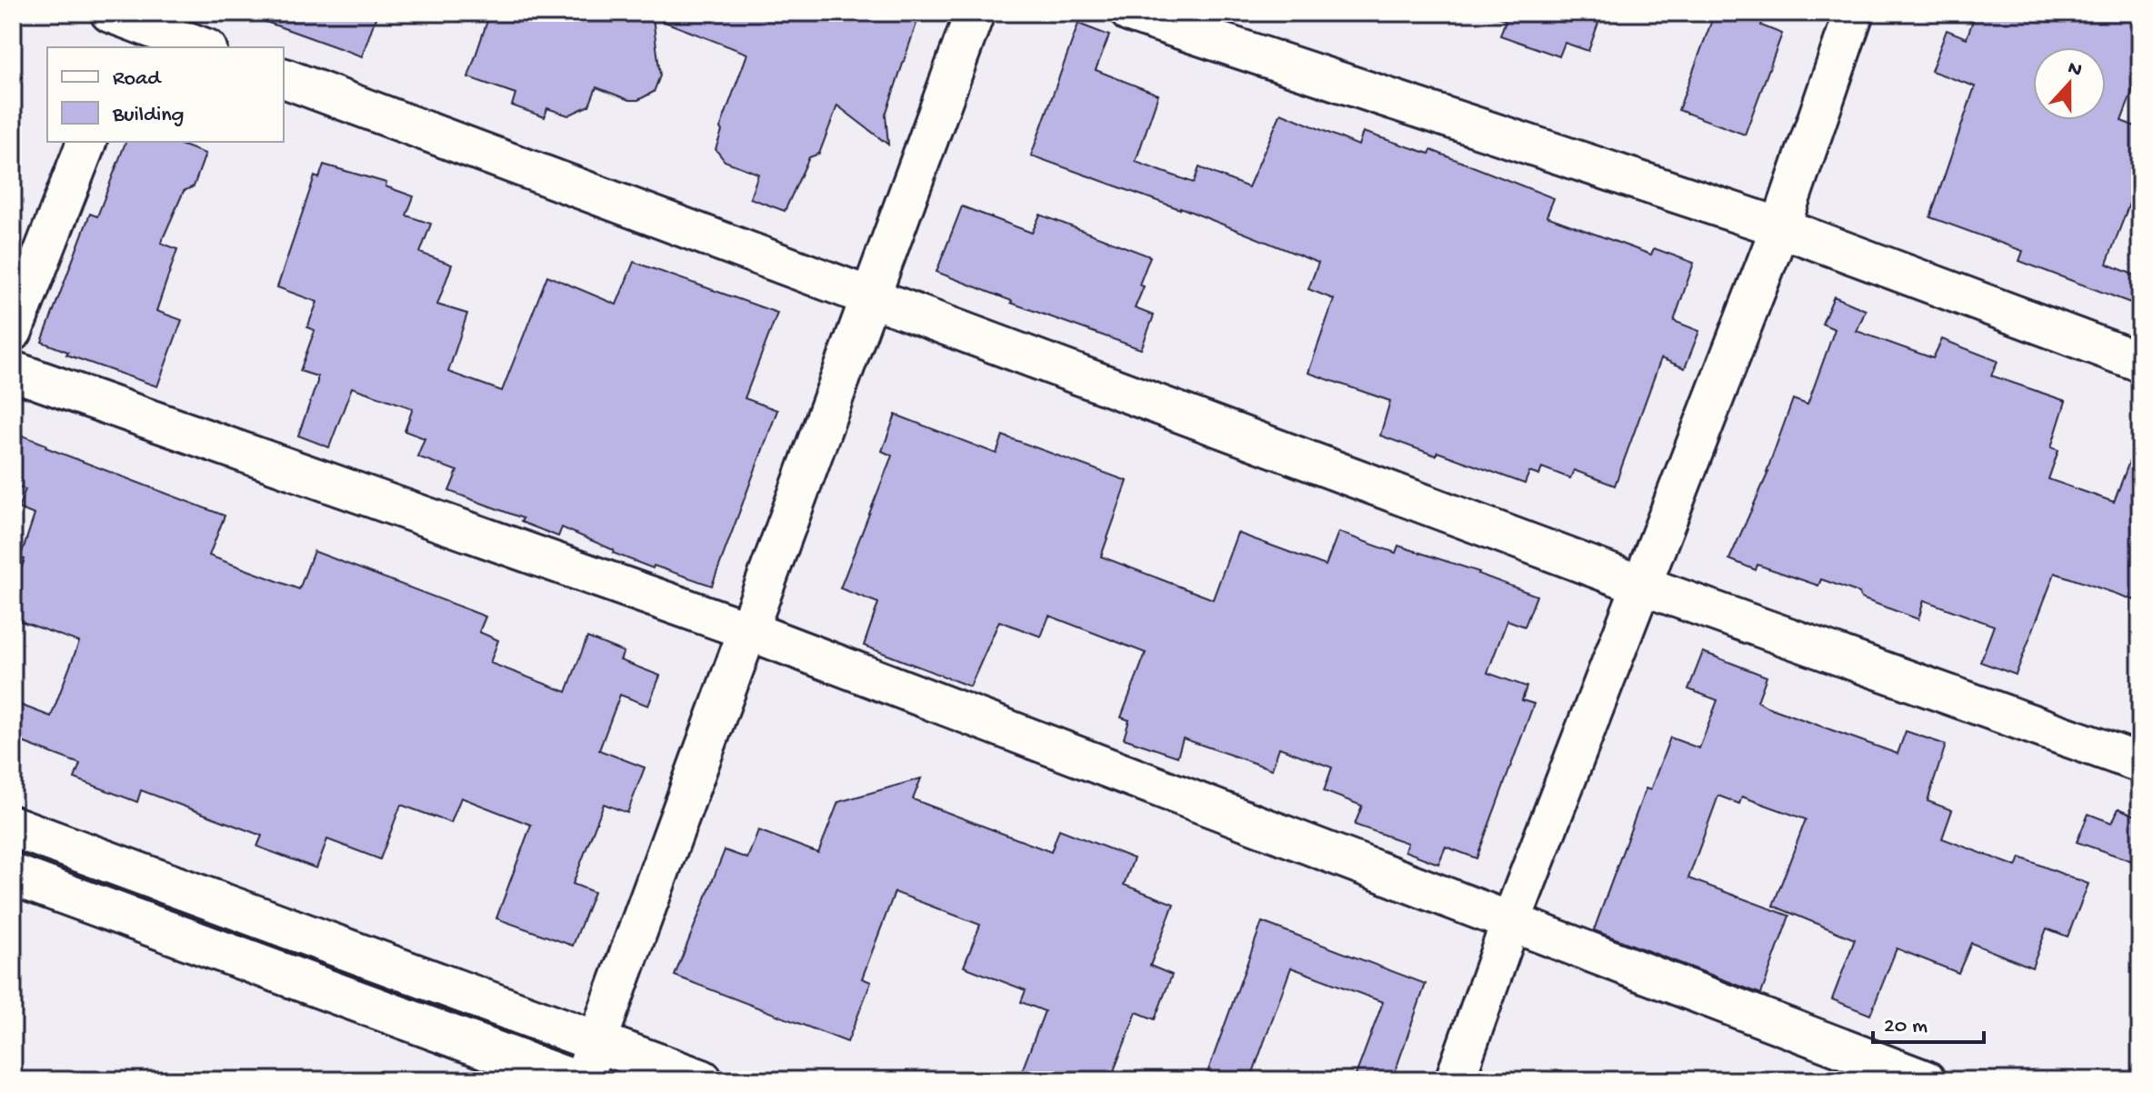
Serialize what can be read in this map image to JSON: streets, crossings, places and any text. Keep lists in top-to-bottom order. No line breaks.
{"legend":["Road","Building"],"scale_bar":"20 m","north":"top"}
